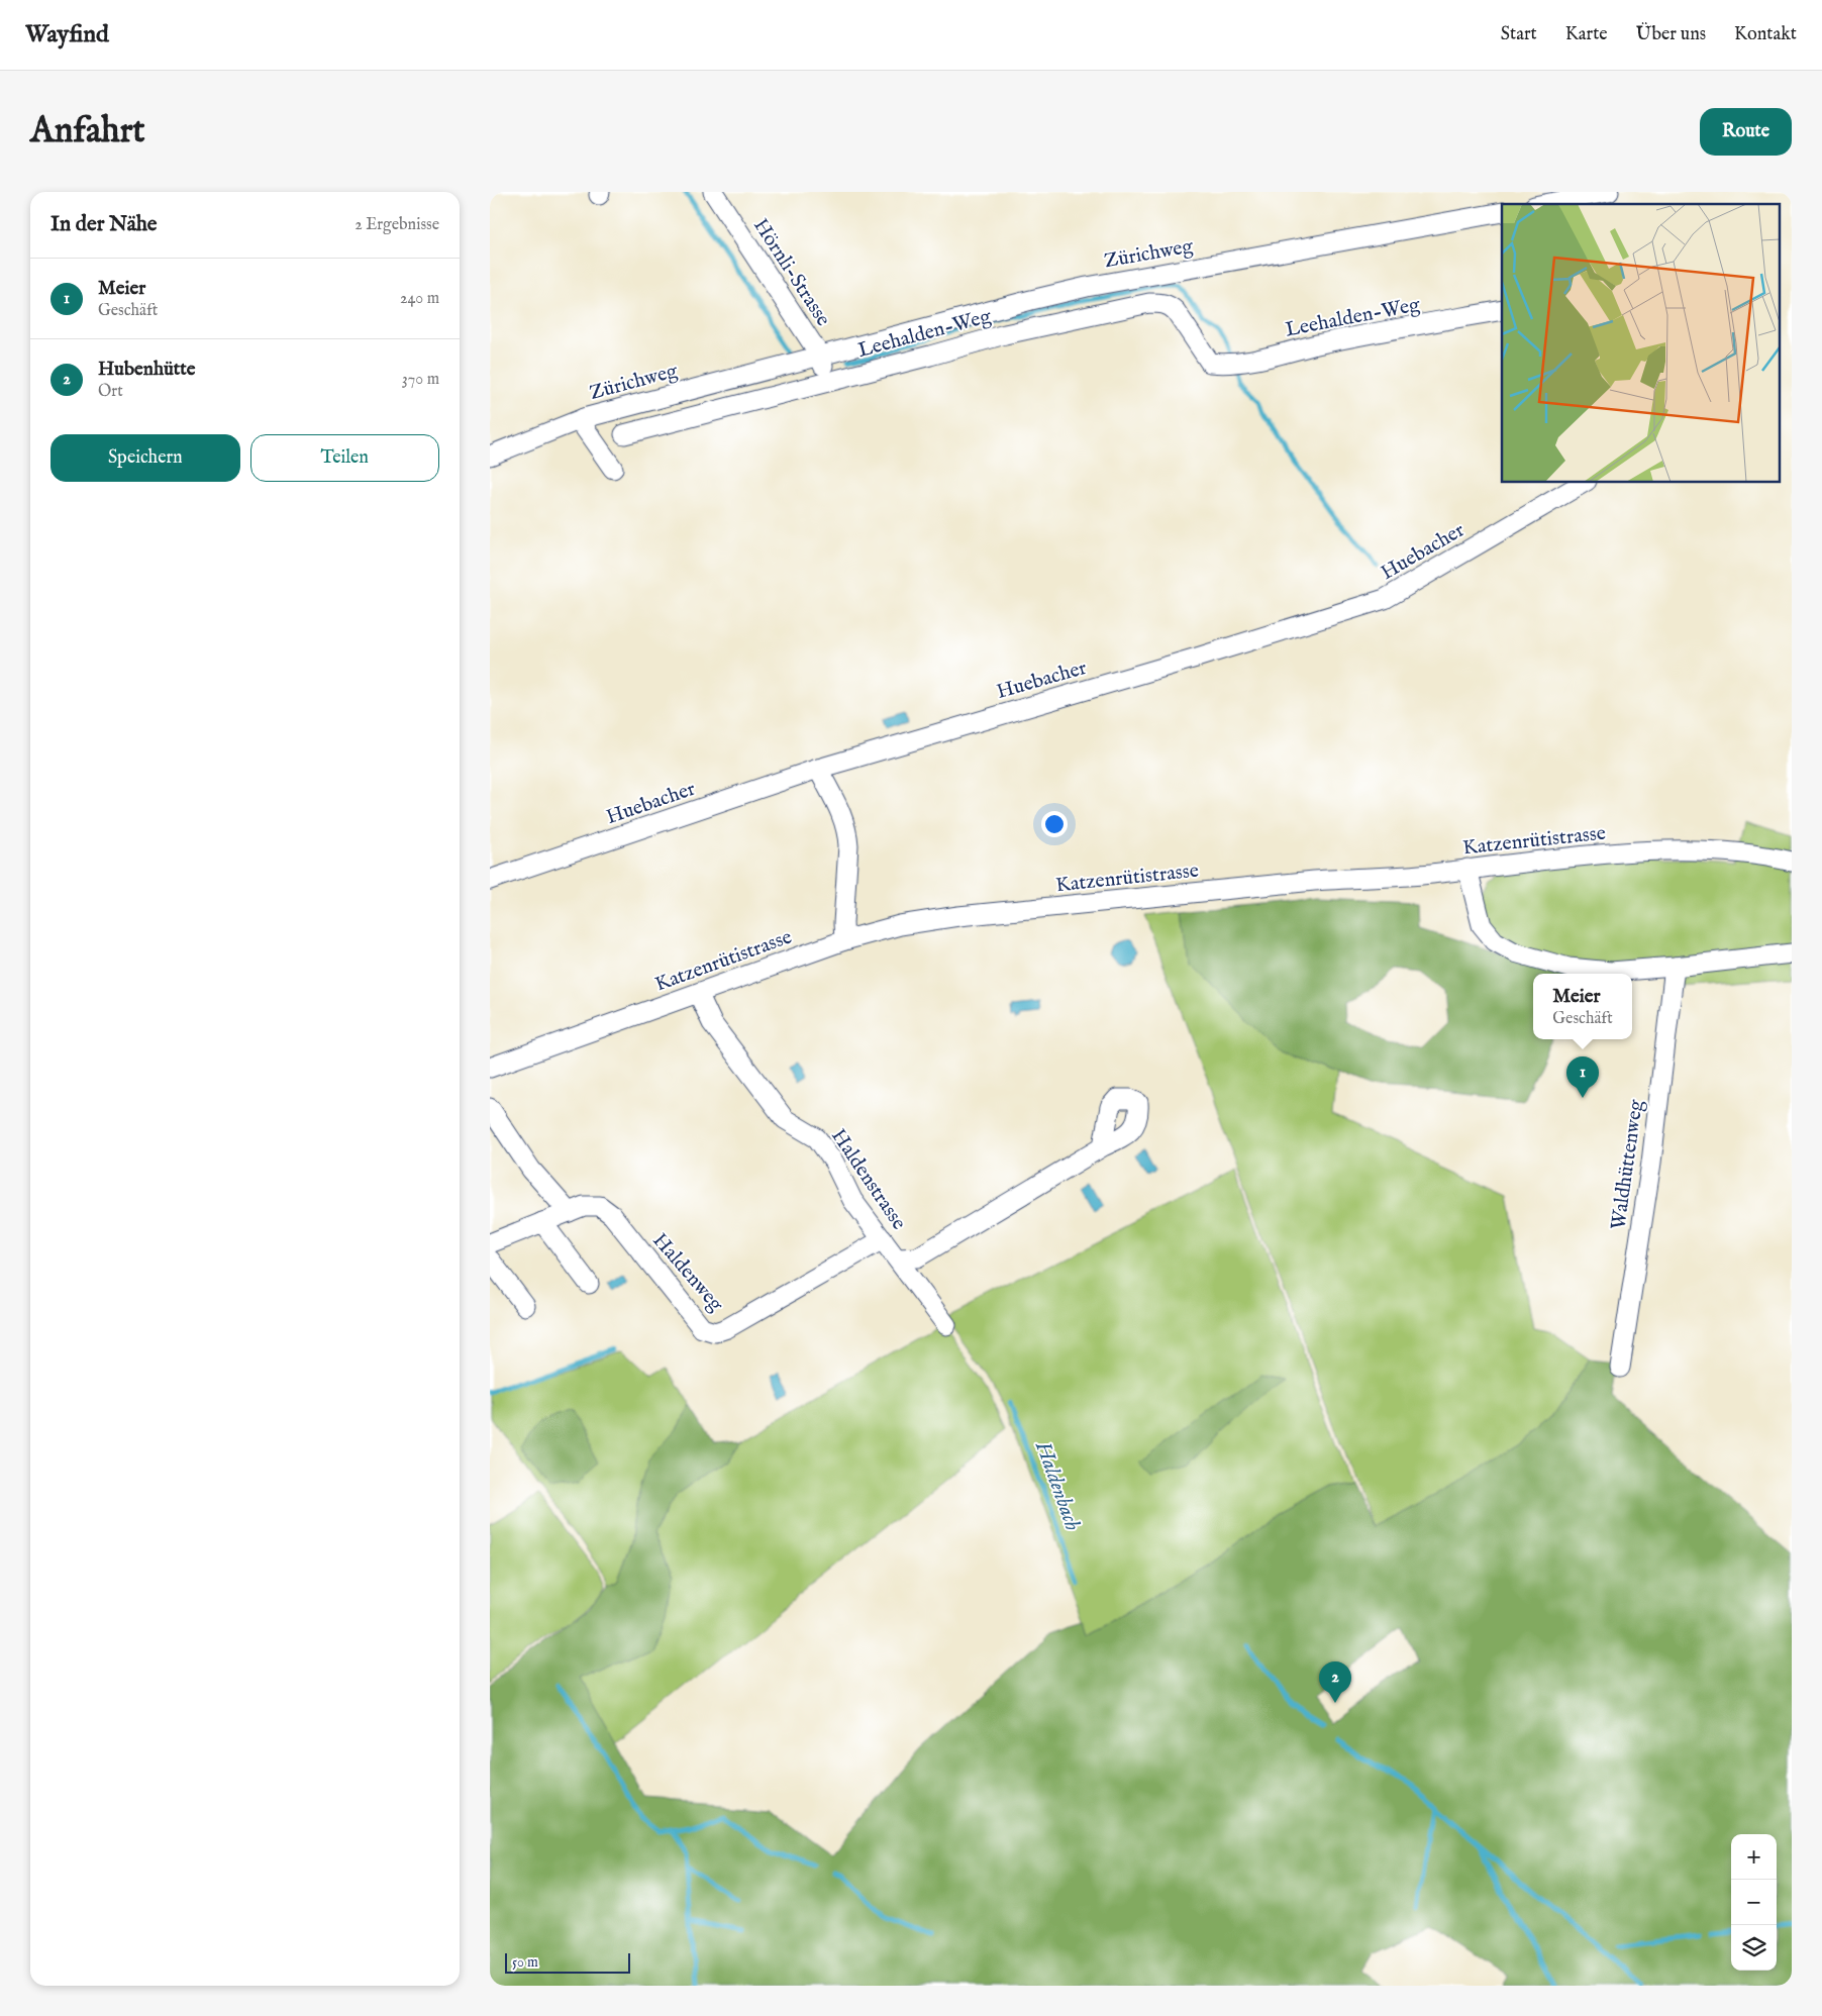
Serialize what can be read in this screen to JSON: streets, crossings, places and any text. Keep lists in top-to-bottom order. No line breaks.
{"streets":{"street":["Zürichweg","Hörnli-Strasse","Leehalden-Weg","Huebacher","Katzenrütistrasse","Waldhüttenweg","Haldenstrasse","Haldenweg"]},"crossings":[["Zürichweg","Hörnli-Strasse"],["Hörnli-Strasse","Leehalden-Weg"],["Katzenrütistrasse","Haldenstrasse"],["Haldenstrasse","Haldenweg"]],"water":["Haldenbach"],"scale_bar":"50 m","page":{"header":"Wayfind","nav":["Start","Karte","Über uns","Kontakt"],"buttons":["Route",["Speichern","Teilen"]],"title":"Anfahrt","heading":["In der Nähe","2 Ergebnisse"],"list":[{"mark":"1","name":"Meier","note":"Geschäft","value":"240 m"},{"mark":"2","name":"Hubenhütte","note":"Ort","value":"370 m"}],"popup":["Meier","Geschäft"],"pins":["1","2"],"map_buttons":["+","−"],"scale":"50 m"}}
